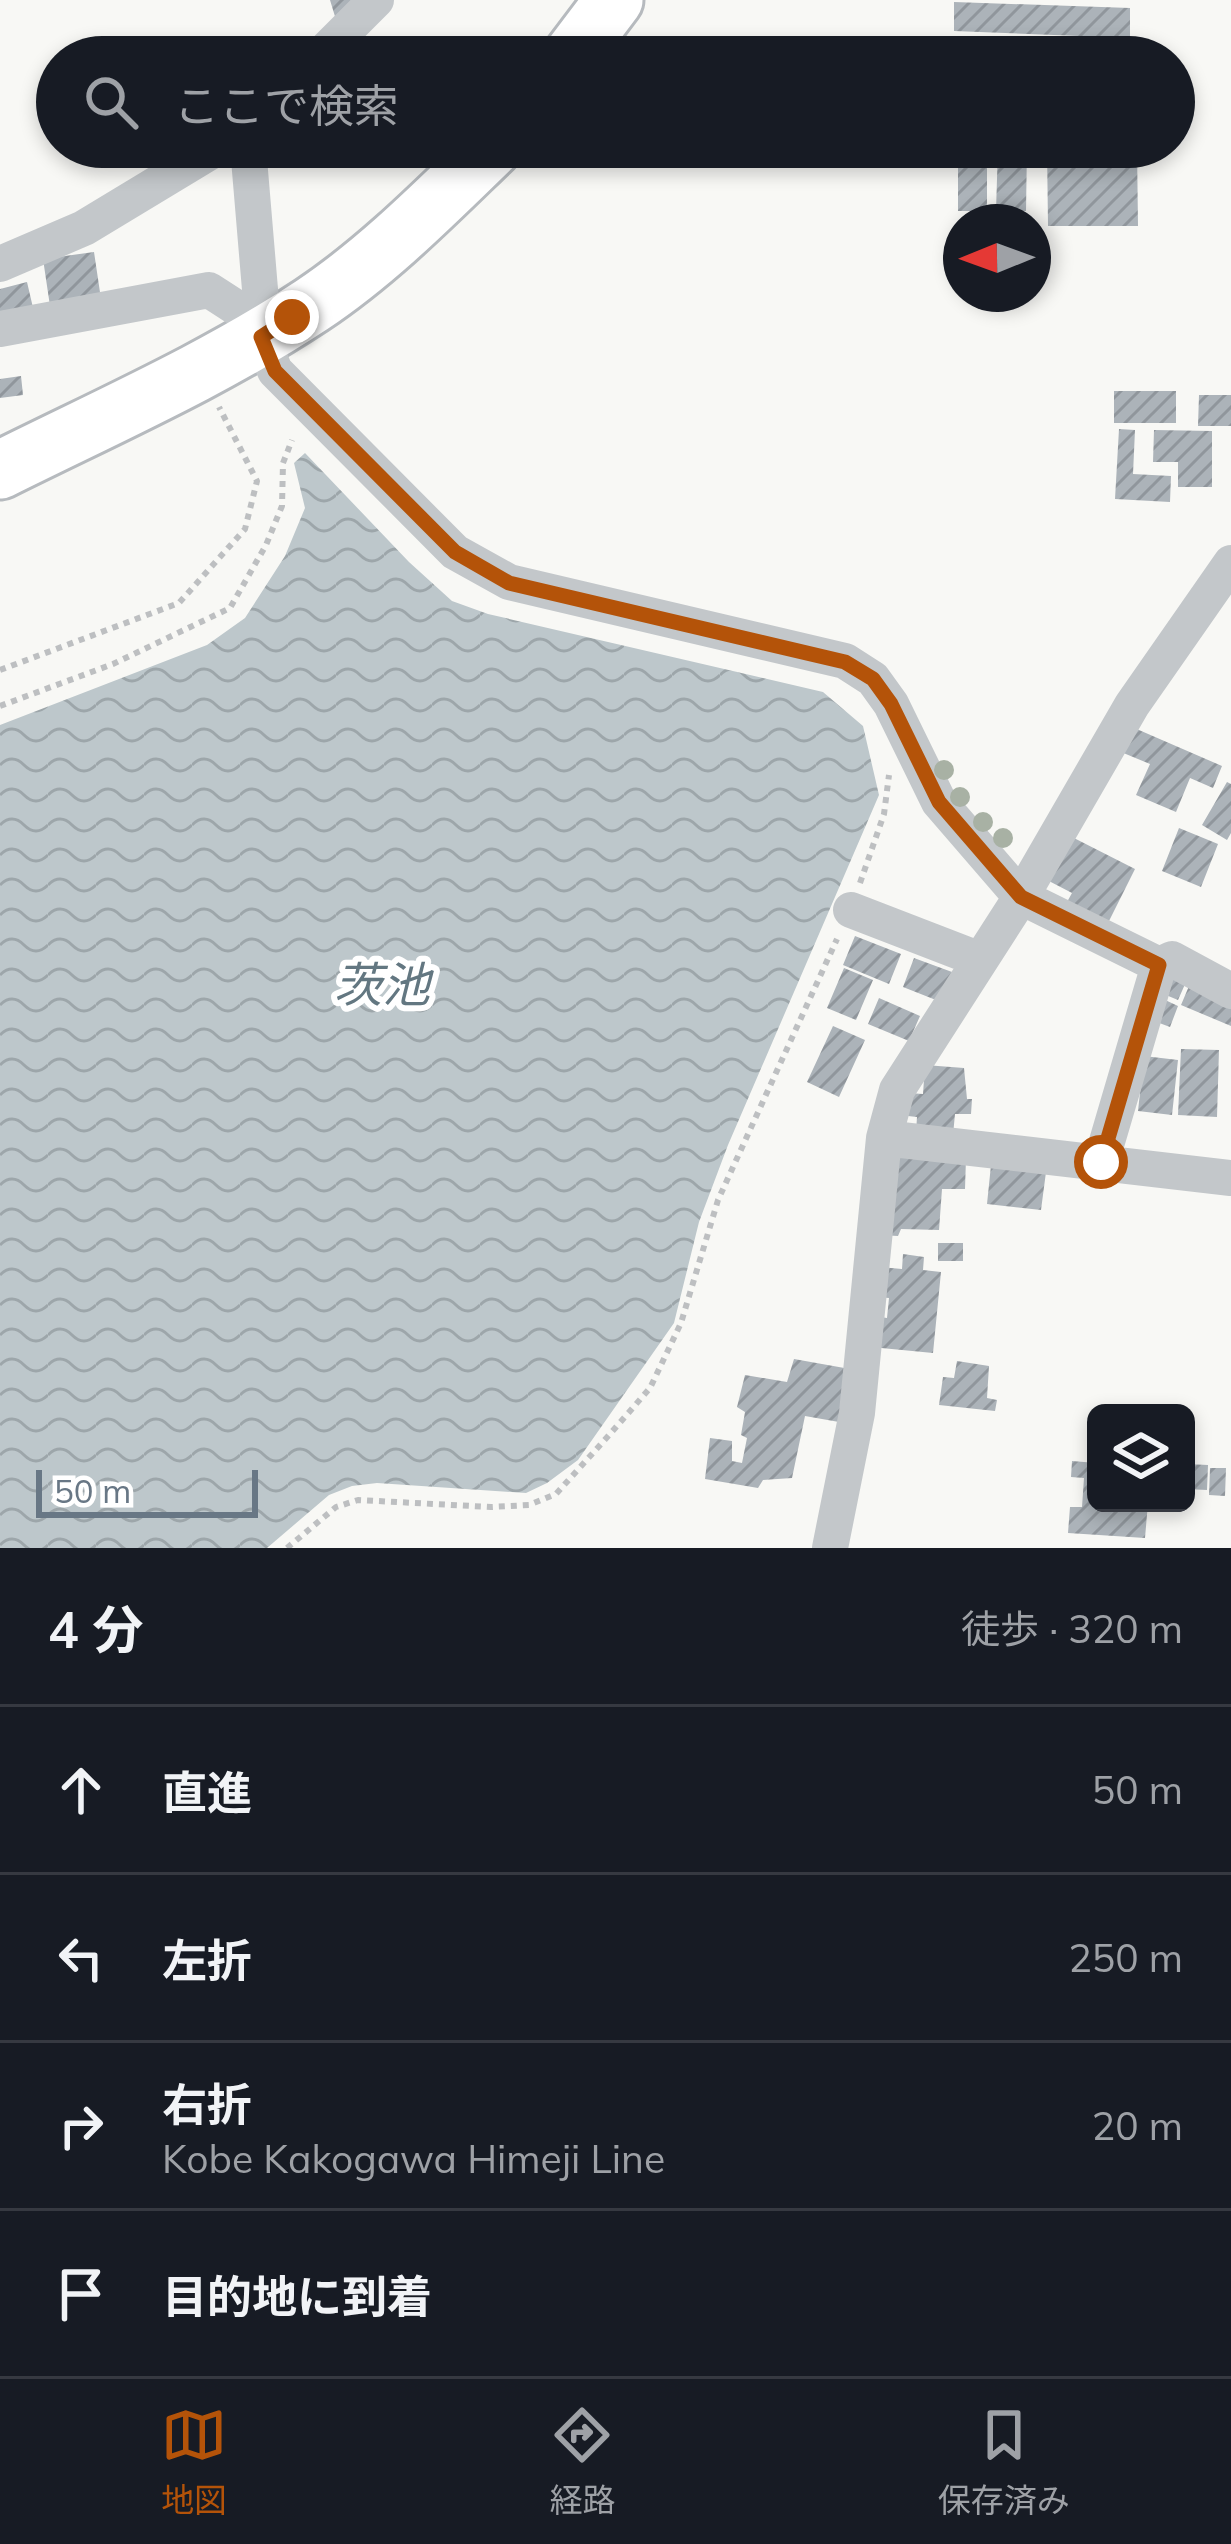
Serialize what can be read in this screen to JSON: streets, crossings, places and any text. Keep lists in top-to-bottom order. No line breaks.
{"water":["茨池"],"scale_bar":"50 m","north":"left","page":{"search":"ここで検索","scale":"50 m","heading":["4 分","徒歩 · 320 m"],"list":[["直進","50 m"],["左折","250 m"],["右折","Kobe Kakogawa Himeji Line","20 m"],"目的地に到着"],"nav":["地図","経路","保存済み"]}}
